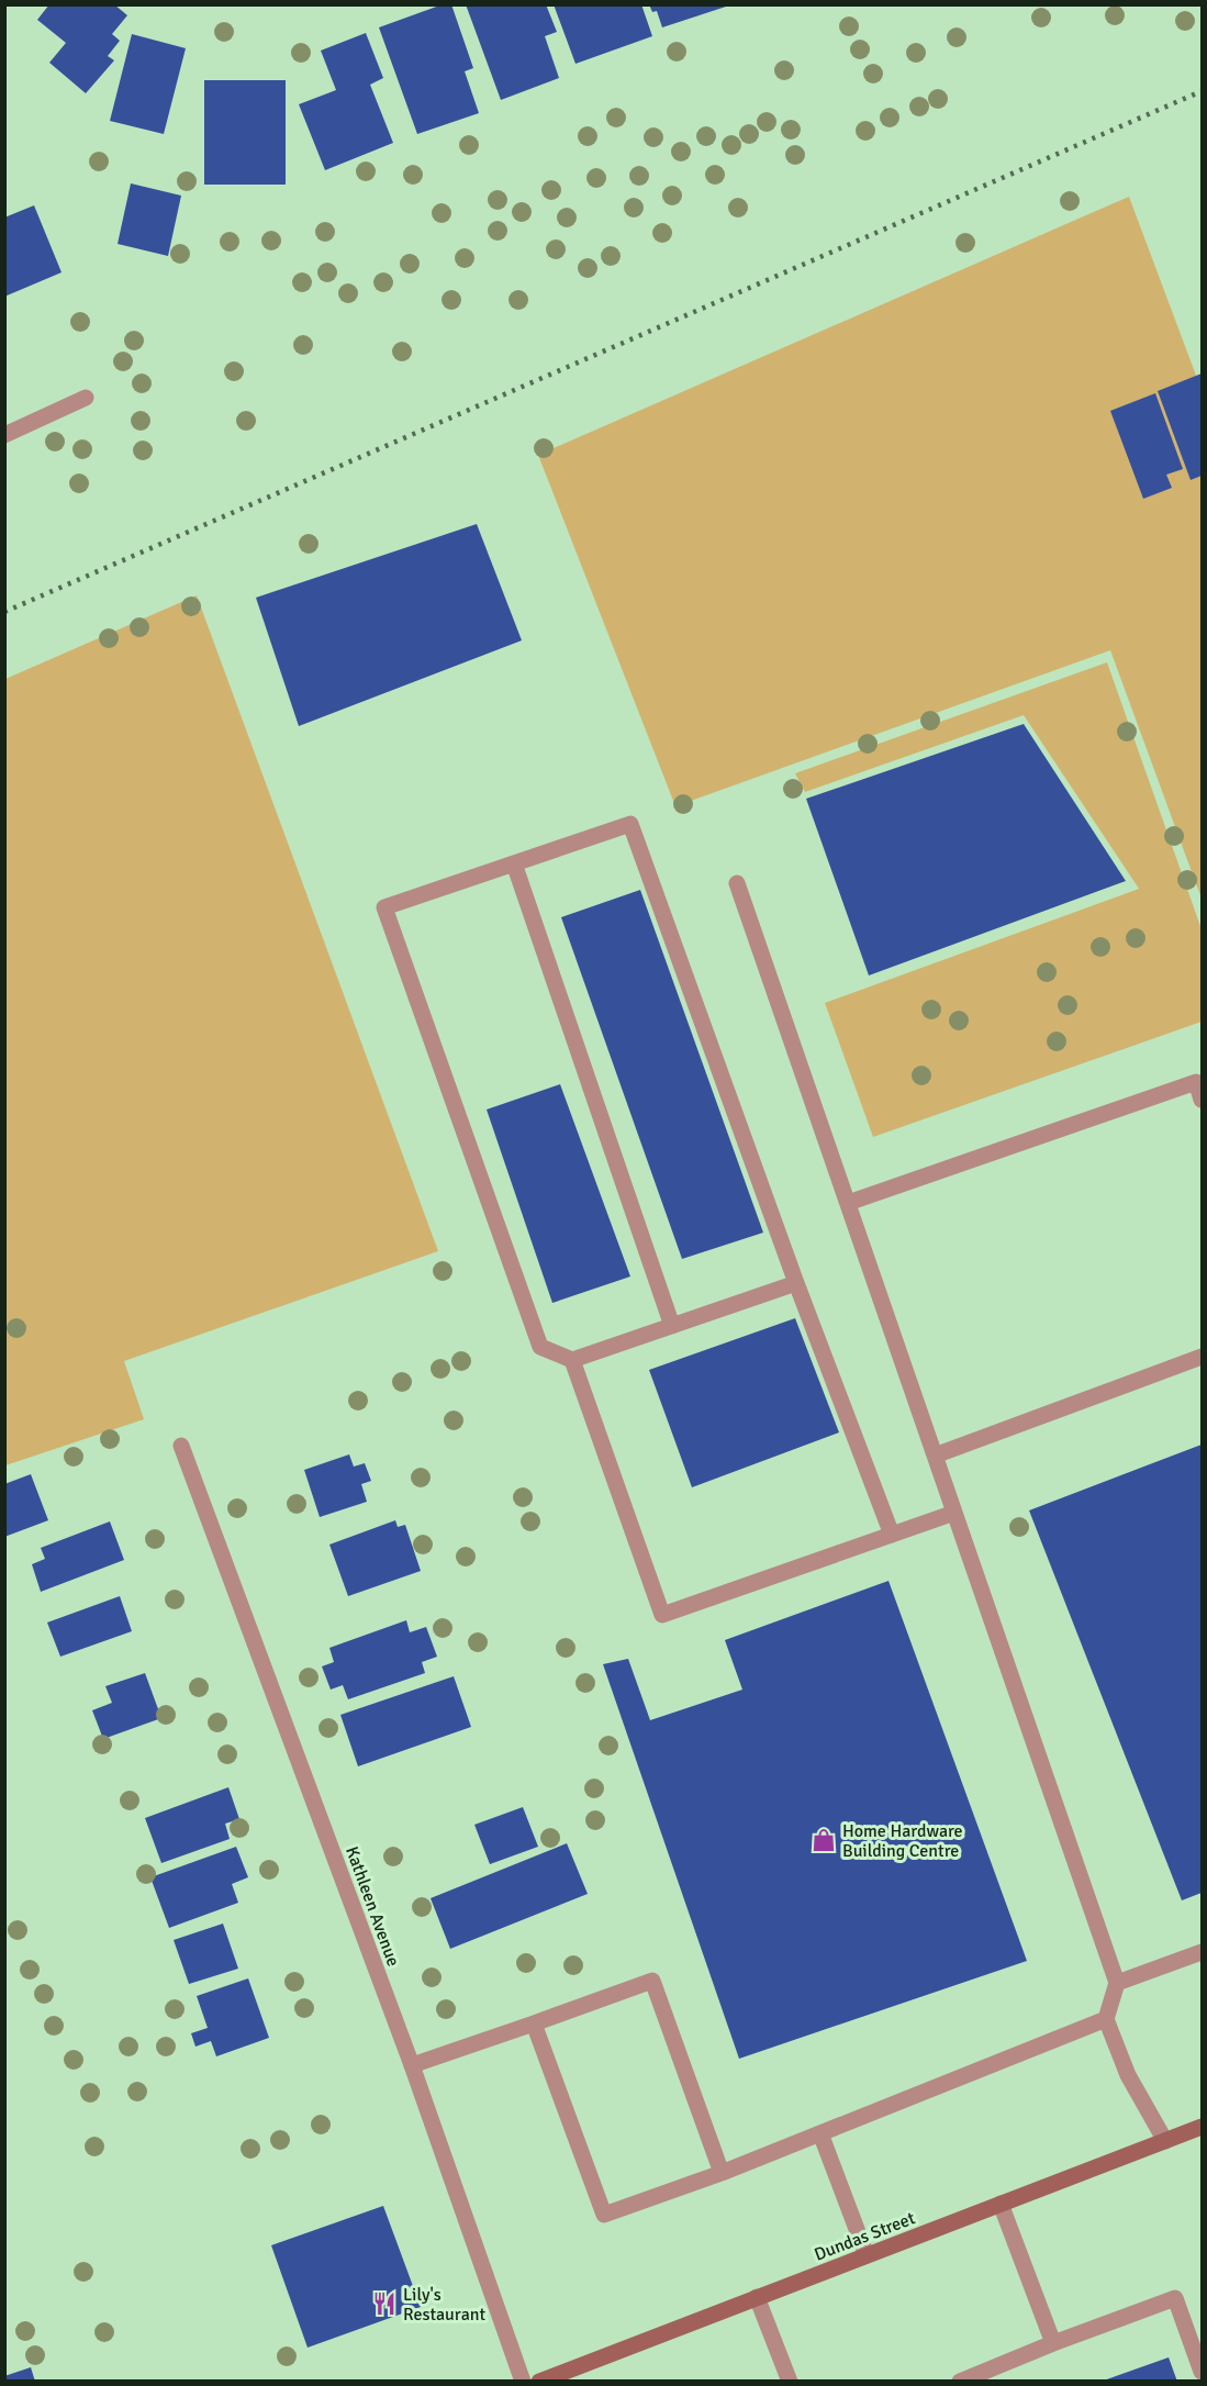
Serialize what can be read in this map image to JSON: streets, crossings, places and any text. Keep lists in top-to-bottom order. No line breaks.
{"streets":{"main road":["Dundas Street"],"street":["Kathleen Avenue"]},"places":{"shop":["Home Hardware Building Centre"],"restaurant":["Lily's Restaurant"]}}
